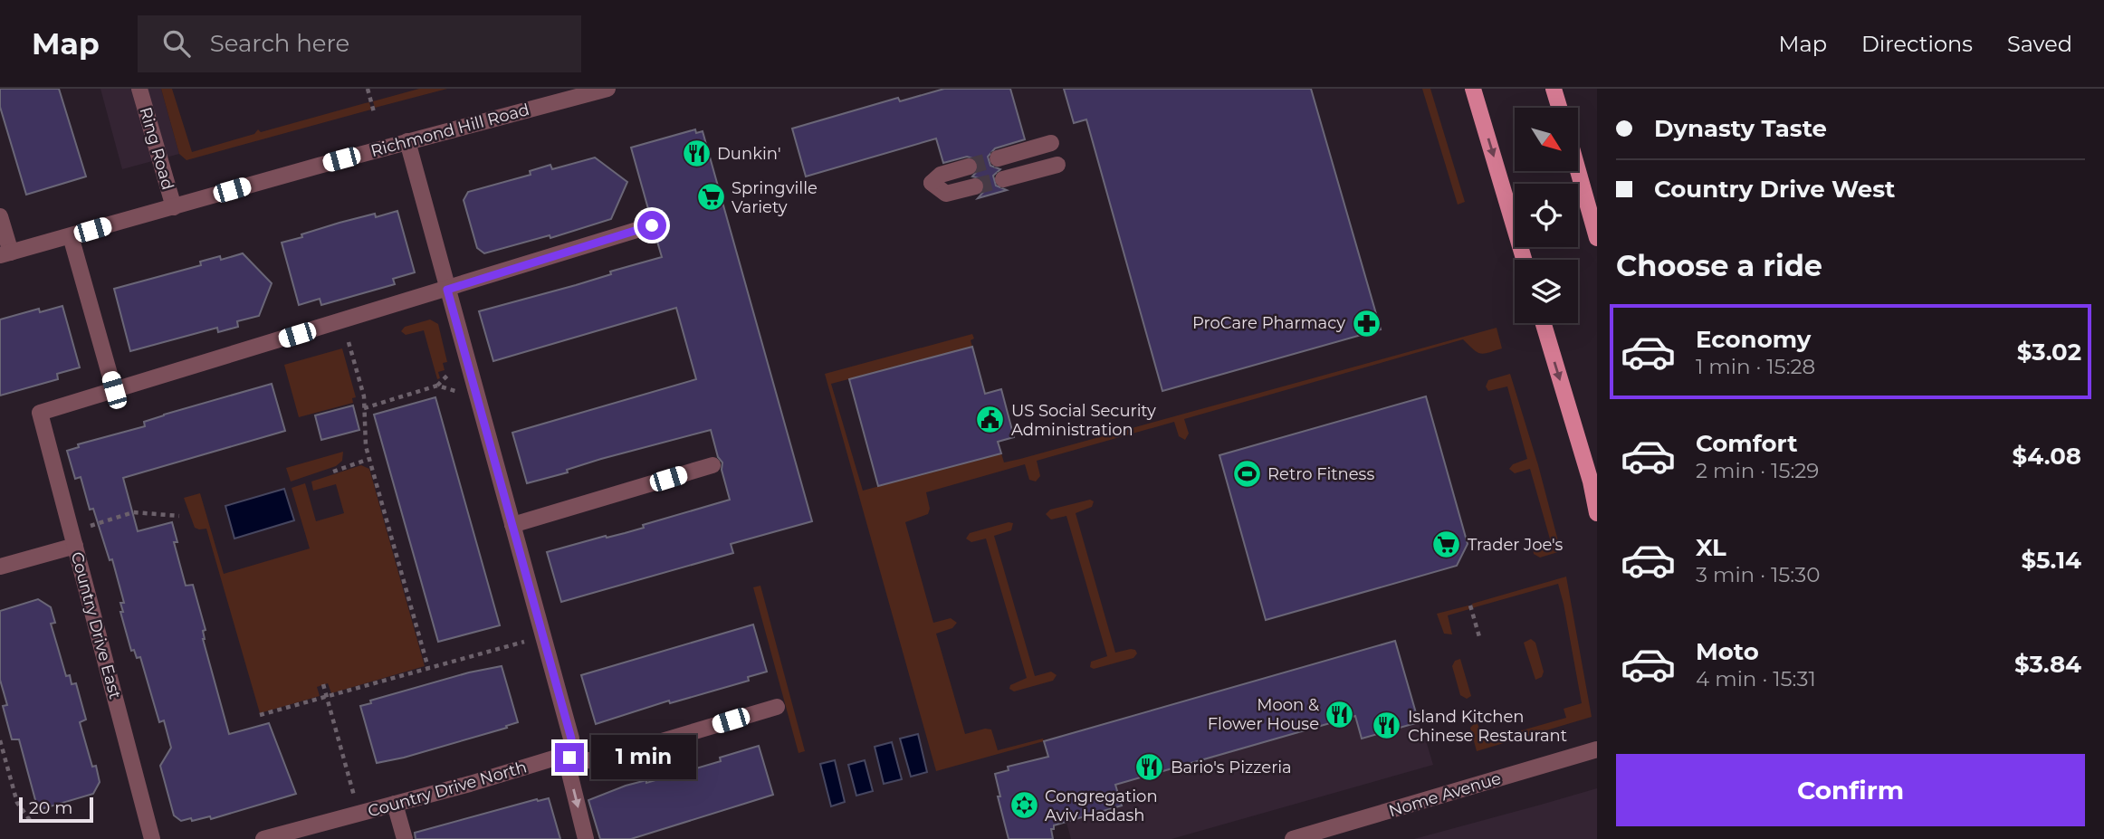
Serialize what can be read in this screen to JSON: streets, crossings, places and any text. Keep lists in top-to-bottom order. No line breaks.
{"streets":{"street":["Richmond Hill Road","Ring Road","Country Drive East","Country Drive North","Nome Avenue"]},"crossings":[["Richmond Hill Road","Ring Road"]],"places":{"restaurant":["Dunkin'","Moon & Flower House","Island Kitchen Chinese Restaurant","Bario's Pizzeria"],"supermarket":["Springville Variety","Trader Joe's"],"pharmacy":["ProCare Pharmacy"],"public building":["US Social Security Administration"],"sports":["Retro Fitness"],"synagogue":["Congregation Aviv Hadash"]},"scale_bar":"20 m","north":"bottom right","page":{"header":"Map","search":"Search here","nav":["Map","Directions","Saved"],"banner":["Dynasty Taste","Country Drive West"],"heading":"Choose a ride","list":[{"name":"Economy","note":"1 min · 15:28","value":"$3.02"},{"name":"Comfort","note":"2 min · 15:29","value":"$4.08"},{"name":"XL","note":"3 min · 15:30","value":"$5.14"},{"name":"Moto","note":"4 min · 15:31","value":"$3.84"}],"bubble":"1 min","buttons":"Confirm","scale":"20 m"}}
